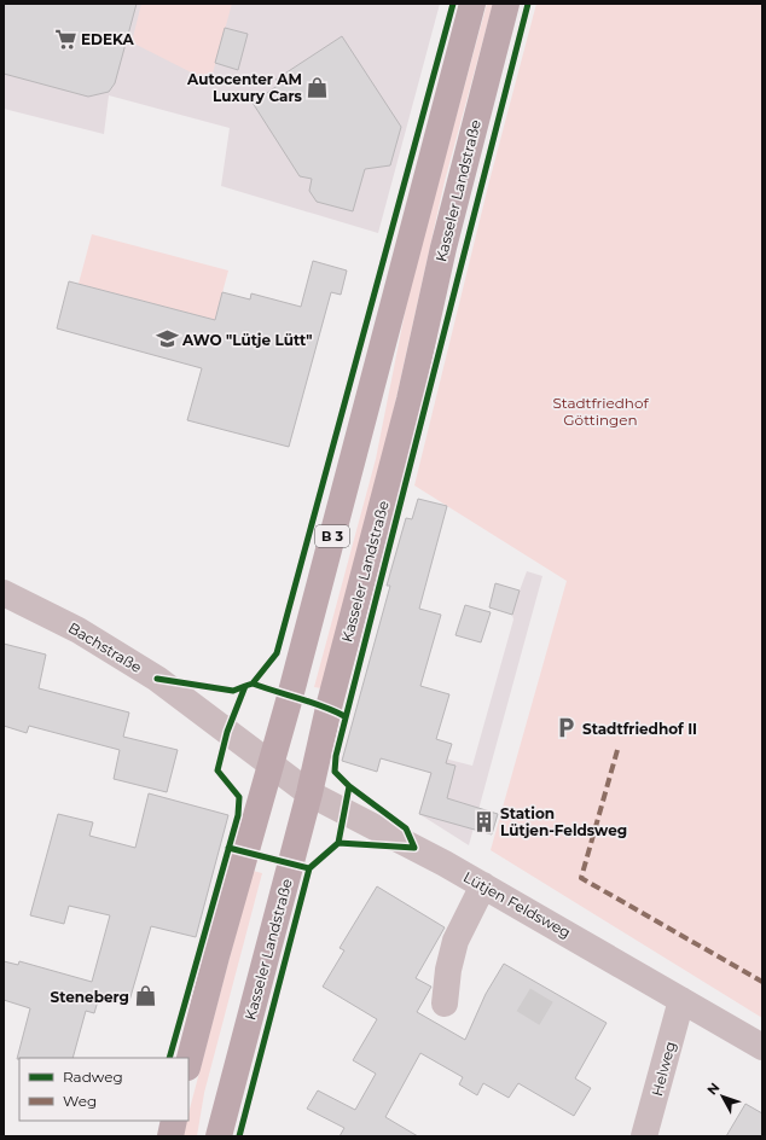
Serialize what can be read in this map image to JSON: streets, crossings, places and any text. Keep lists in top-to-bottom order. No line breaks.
{"streets":{"main road":["Kasseler Landstraße","B 3"],"street":["Bachstraße","Lütjen Feldsweg","Helweg"]},"crossings":[["Kasseler Landstraße","Lütjen Feldsweg"],["B 3","Bachstraße"],["B 3","Lütjen Feldsweg"],["Bachstraße","Lütjen Feldsweg"],["Lütjen Feldsweg","Helweg"]],"parks":["Stadtfriedhof Göttingen"],"places":{"supermarket":["EDEKA"],"shop":["Autocenter AM Luxury Cars","Steneberg"],"school or university":["AWO \"Lütje Lütt\""],"parking":["Stadtfriedhof II"],"building":["Station Lütjen-Feldsweg"]},"legend":["Radweg","Weg"],"north":"top left"}
